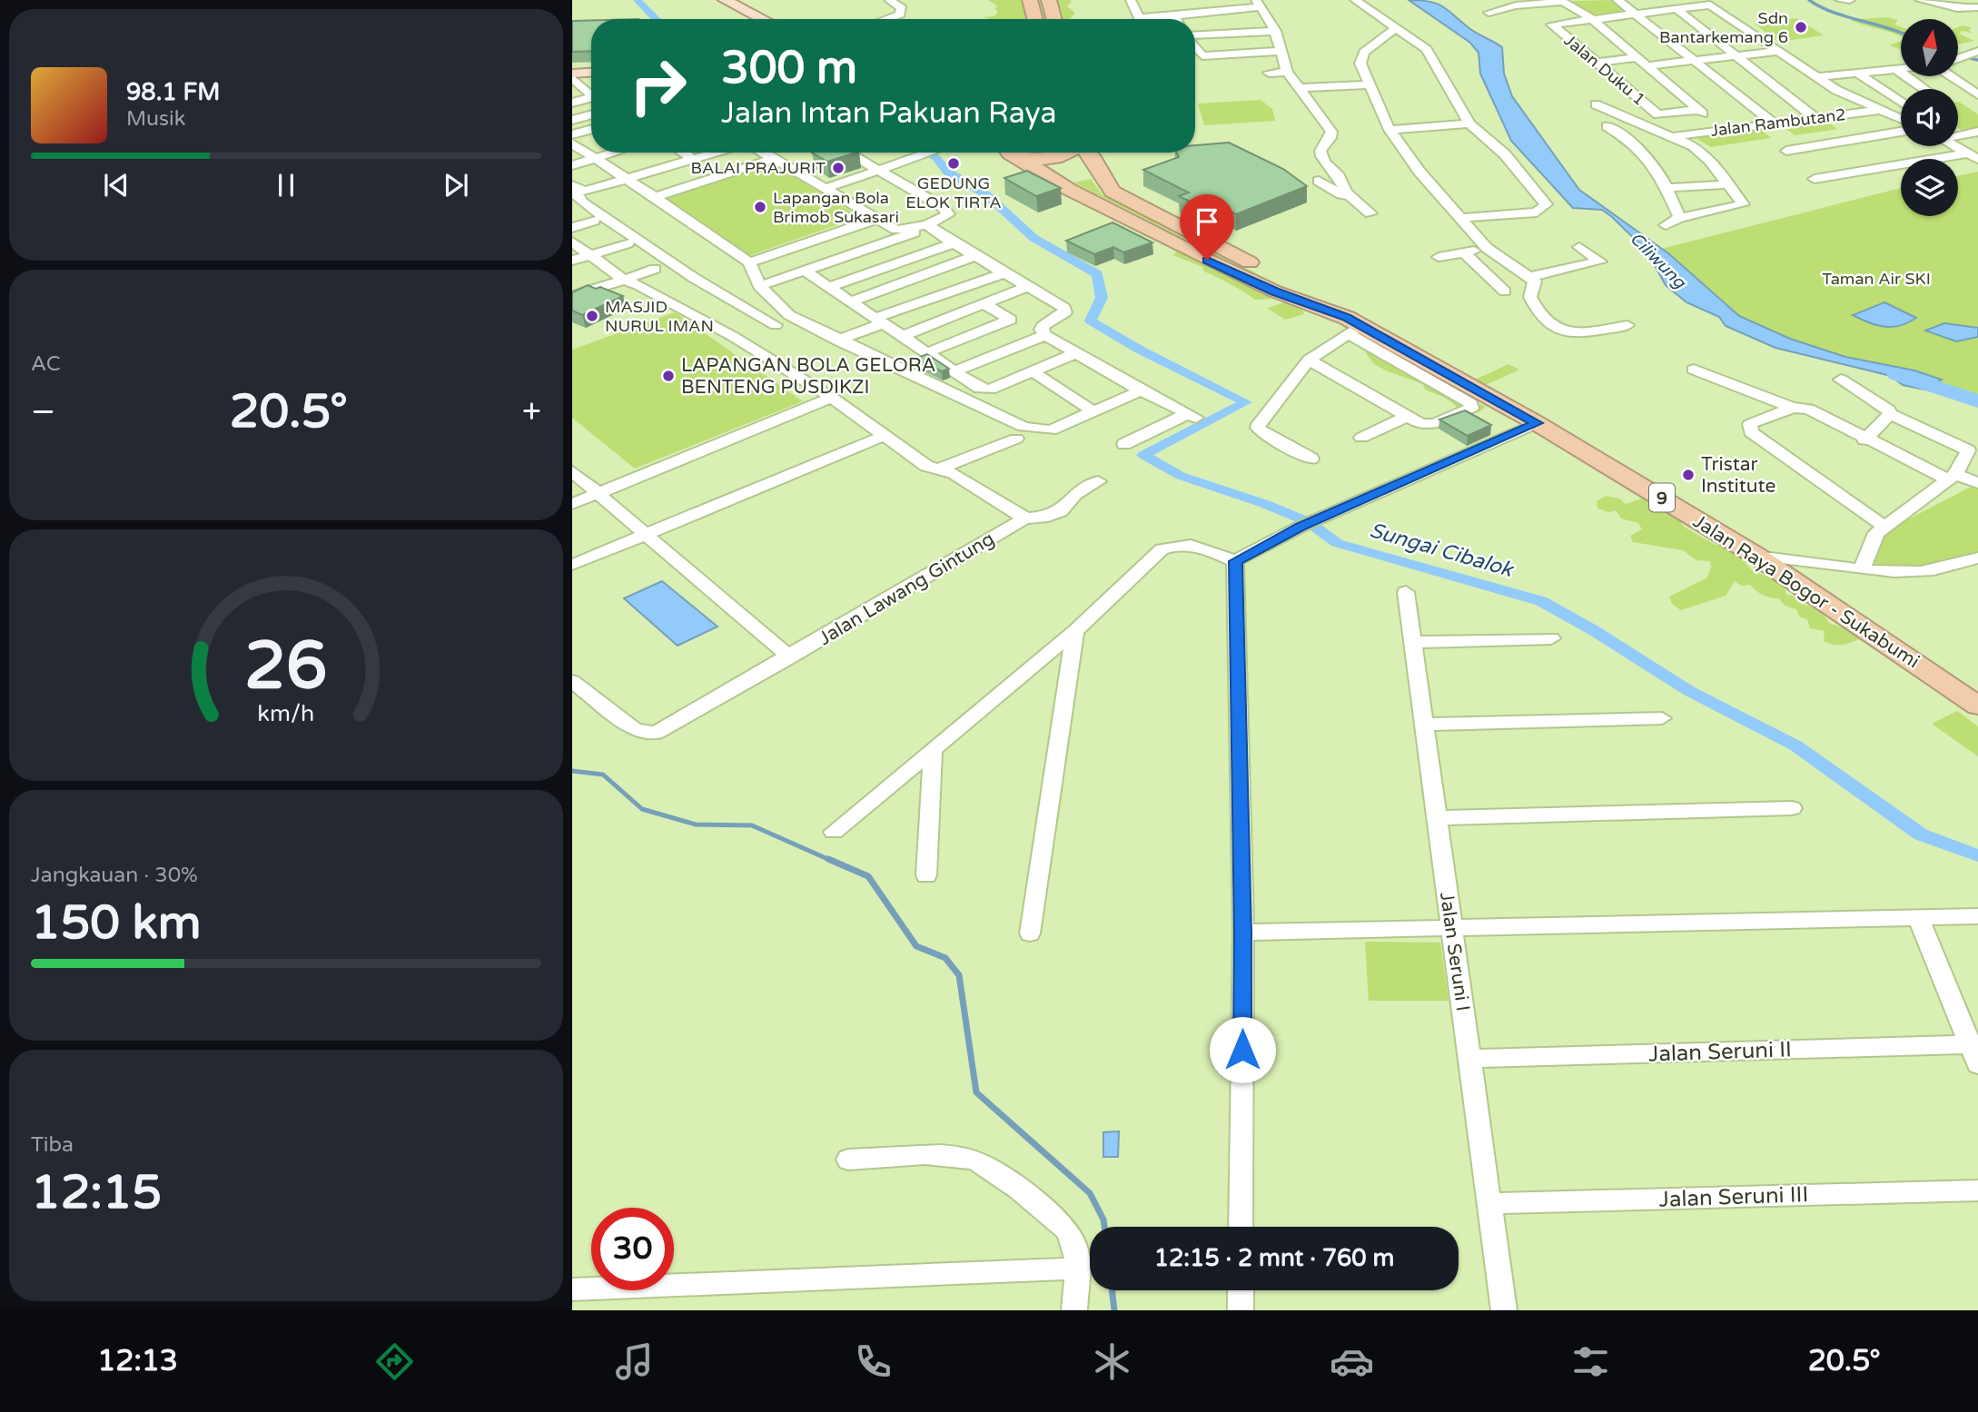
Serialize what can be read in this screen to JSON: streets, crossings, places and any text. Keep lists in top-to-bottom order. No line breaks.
{"streets":{"highway":["9","Jalan Raya Bogor - Sukabumi"],"street":["Jalan Duku 1","Jalan Rambutan2","Jalan Lawang Gintung","Jalan Seruni I","Jalan Seruni II","Jalan Seruni III"]},"crossings":[["Jalan Seruni I","Jalan Seruni II"],["Jalan Seruni I","Jalan Seruni III"]],"water":["Ciliwung","Sungai Cibalok"],"parks":["Taman Air SKI"],"places":["Sdn Bantarkemang 6","GEDUNG ELOK TIRTA","BALAI PRAJURIT","Lapangan Bola Brimob Sukasari","MASJID NURUL IMAN","LAPANGAN BOLA GELORA BENTENG PUSDIKZI","Tristar Institute"],"north":"top","page":{"turn":["300 m","Jalan Intan Pakuan Raya"],"song":["98.1 FM","Musik"],"tile":["AC",["Jangkauan · 30%","150 km"],["Tiba","12:15"]],"heat":["−","20.5°","+"],"limit":"30","trip":"12:15 · 2 mnt · 760 m","tabs":["12:13","20.5°"],"gauge":["26","km/h"]}}
